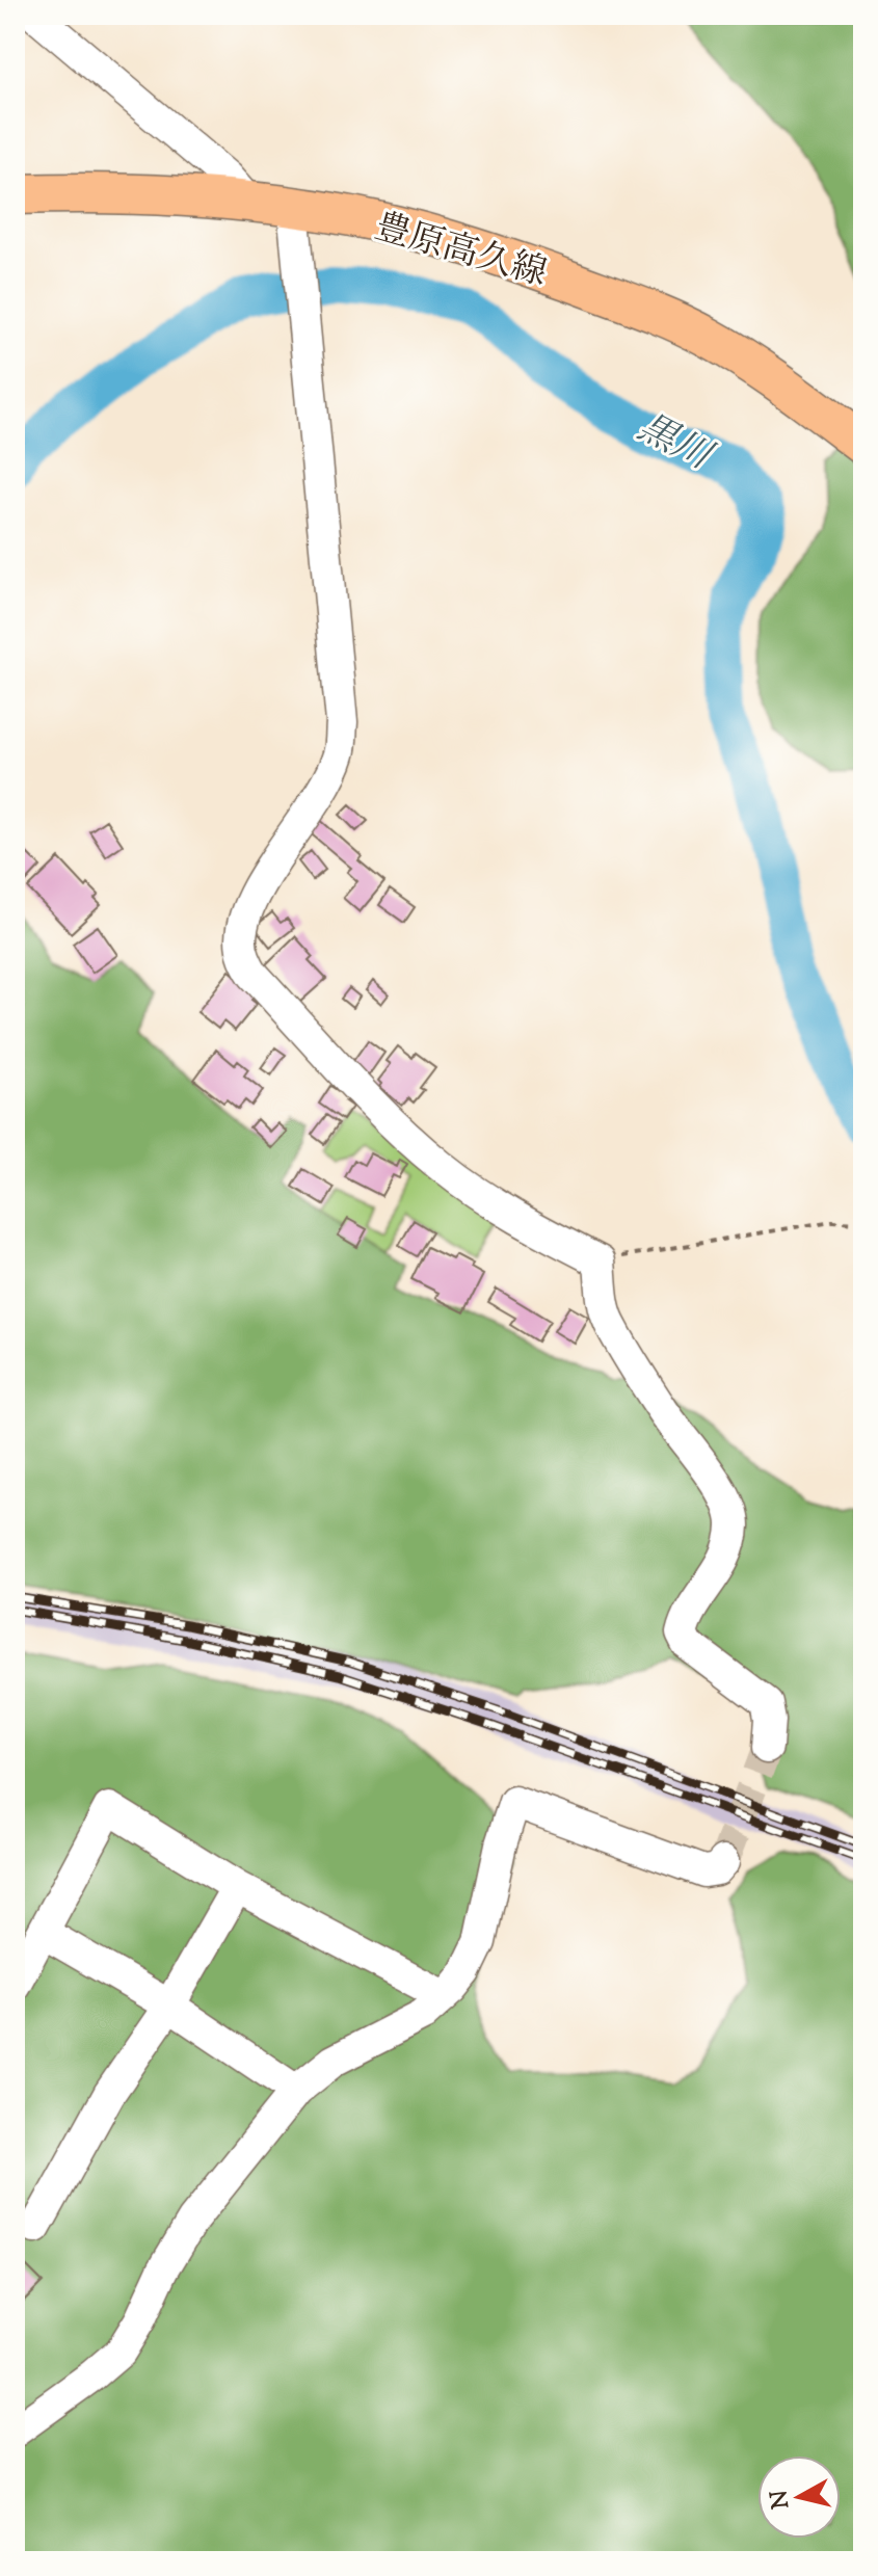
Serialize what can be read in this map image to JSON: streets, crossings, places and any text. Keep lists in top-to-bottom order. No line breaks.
{"streets":{"main road":["豊原高久線"]},"water":["黒川"],"north":"left"}
